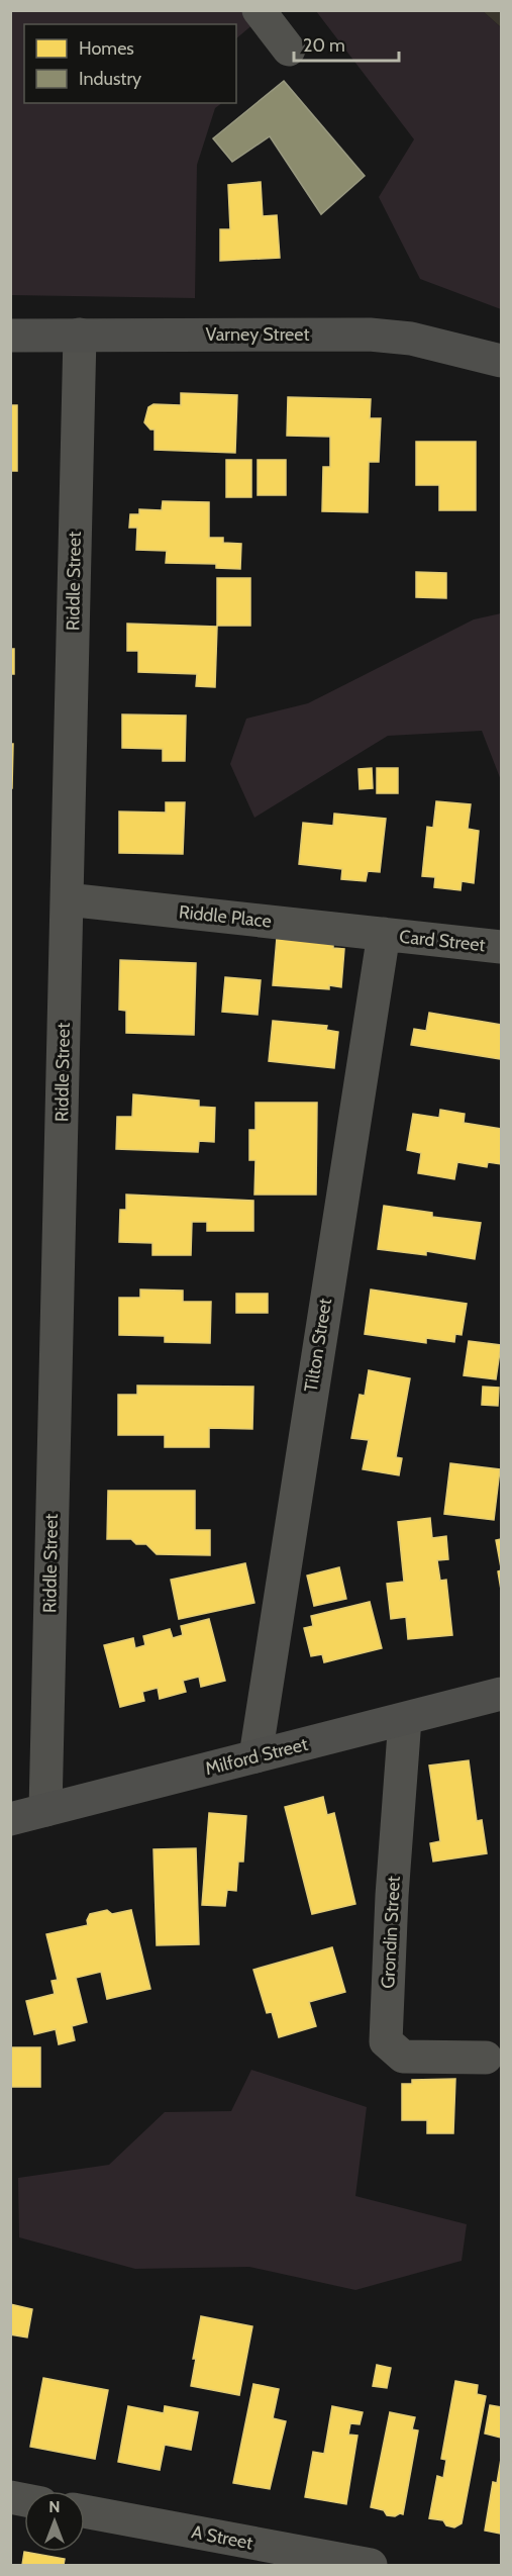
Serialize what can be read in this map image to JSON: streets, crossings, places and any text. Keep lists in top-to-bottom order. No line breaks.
{"streets":{"street":["Varney Street","Riddle Street","Riddle Place","Card Street","Tilton Street","Milford Street","Grondin Street","A Street"]},"crossings":[["Varney Street","Riddle Street"],["Riddle Street","Riddle Place"],["Riddle Street","Milford Street"],["Riddle Place","Card Street"],["Riddle Place","Tilton Street"],["Card Street","Tilton Street"],["Tilton Street","Milford Street"],["Milford Street","Grondin Street"]],"legend":["Homes","Industry"],"scale_bar":"20 m","north":"top"}
